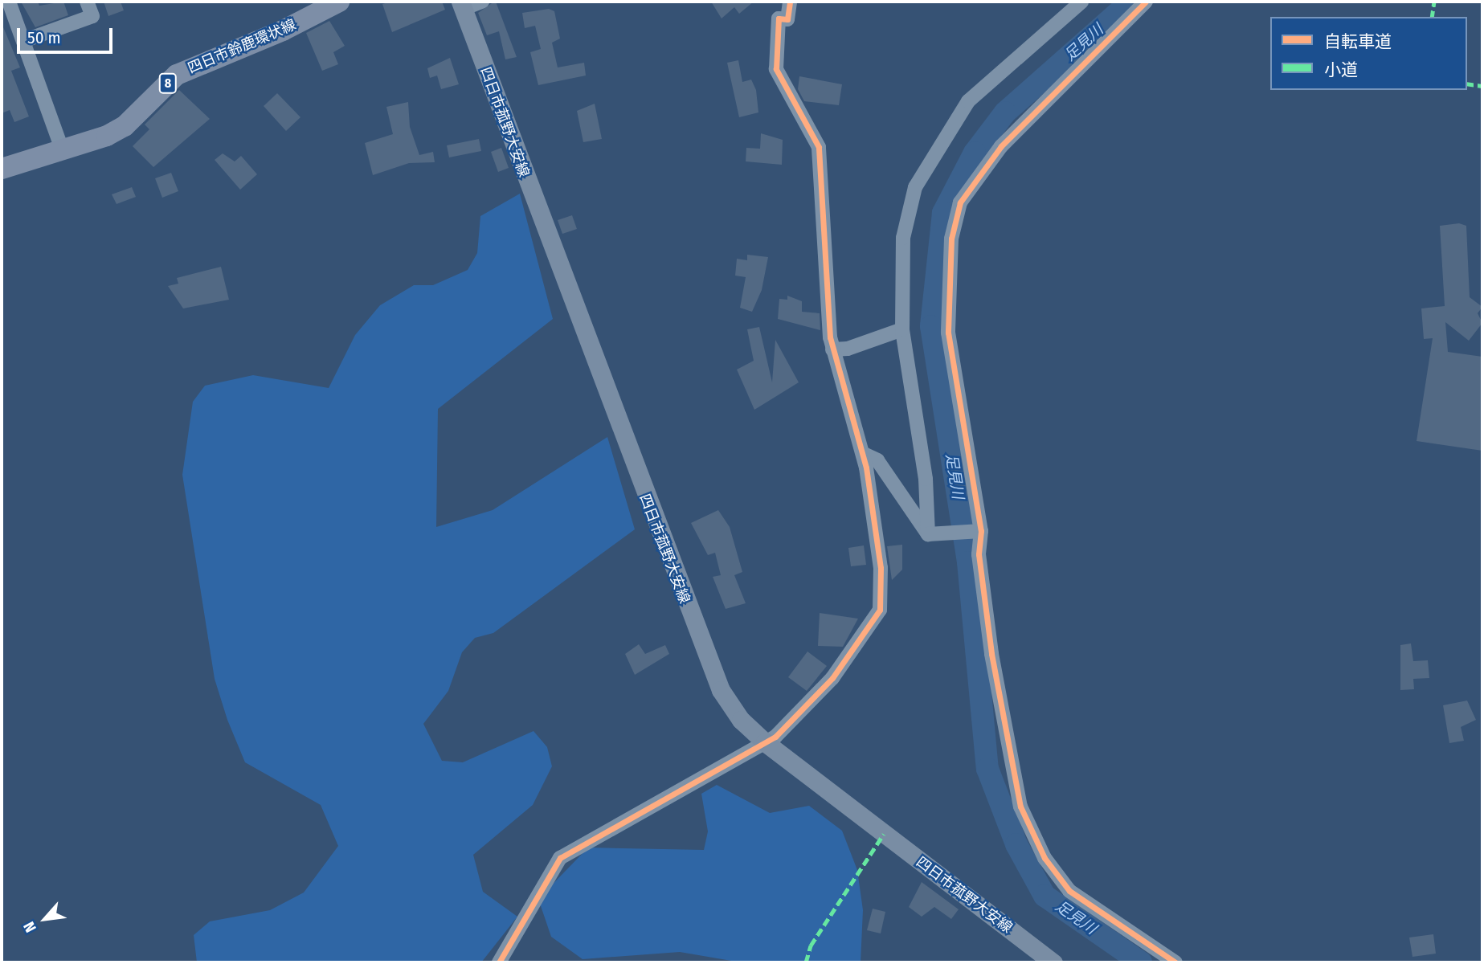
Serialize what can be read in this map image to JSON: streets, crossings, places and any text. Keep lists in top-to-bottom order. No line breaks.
{"streets":{"main road":["四日市鈴鹿環状線","8","四日市菰野大安線"]},"water":["足見川"],"legend":["自転車道","小道"],"scale_bar":"50 m","north":"bottom left"}
